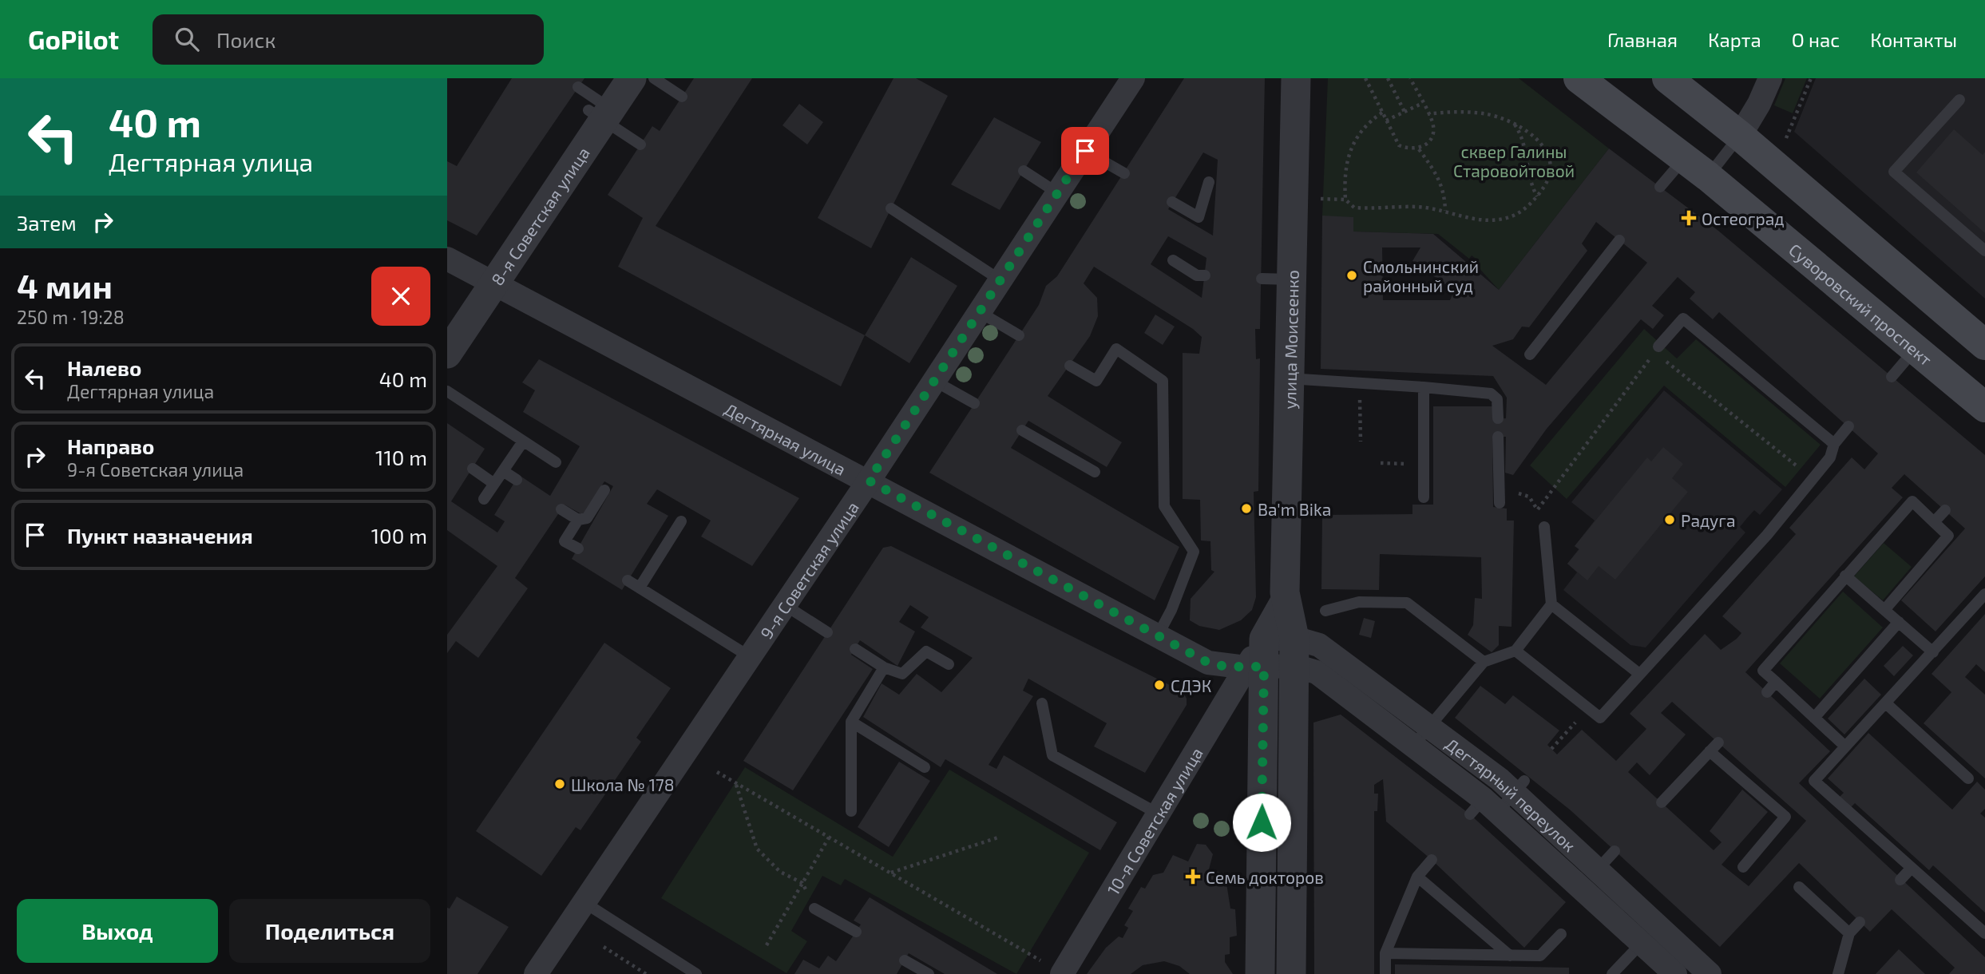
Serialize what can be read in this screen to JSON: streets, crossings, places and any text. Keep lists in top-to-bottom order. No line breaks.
{"streets":{"main road":["Суворовский проспект"],"street":["8-я Советская улица","улица Моисеенко","Дегтярная улица","9-я Советская улица","Дегтярный переулок","10-я Советская улица"]},"crossings":[["8-я Советская улица","Дегтярная улица"],["улица Моисеенко","Дегтярная улица"],["улица Моисеенко","Дегтярный переулок"],["улица Моисеенко","10-я Советская улица"],["Дегтярная улица","9-я Советская улица"],["Дегтярная улица","Дегтярный переулок"],["Дегтярная улица","10-я Советская улица"]],"parks":["сквер Галины Старовойтовой"],"places":{"health":["Остеоград","Семь докторов"],"other":["Смольнинский районный суд","Ba'm Bika","Радуга","СДЭК","Школа № 178"]},"page":{"header":"GoPilot","search":"Поиск","nav":["Главная","Карта","О нас","Контакты"],"turn":["40 m","Дегтярная улица"],"then":"Затем","heading":["4 мин","250 m · 19:28"],"list":[{"name":"Налево","note":"Дегтярная улица","value":"40 m"},{"name":"Направо","note":"9-я Советская улица","value":"110 m"},{"name":"Пункт назначения","value":"100 m"}],"buttons":["Выход","Поделиться"]}}
